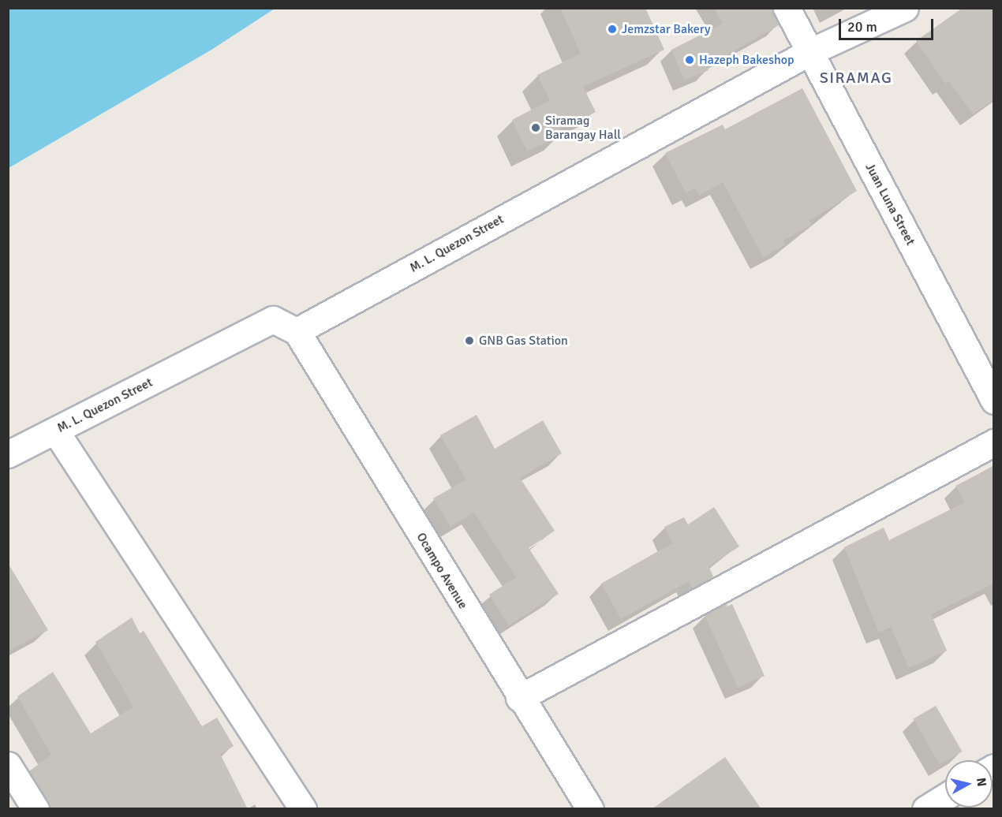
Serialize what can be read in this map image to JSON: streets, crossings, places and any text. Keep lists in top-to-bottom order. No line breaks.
{"streets":{"street":["Juan Luna Street","M. L. Quezon Street","Ocampo Avenue"]},"crossings":[["Juan Luna Street","M. L. Quezon Street"],["M. L. Quezon Street","Ocampo Avenue"]],"districts":["SIRAMAG"],"places":["Jemzstar Bakery","Hazeph Bakeshop","Siramag Barangay Hall","GNB Gas Station"],"scale_bar":"20 m","north":"right"}
